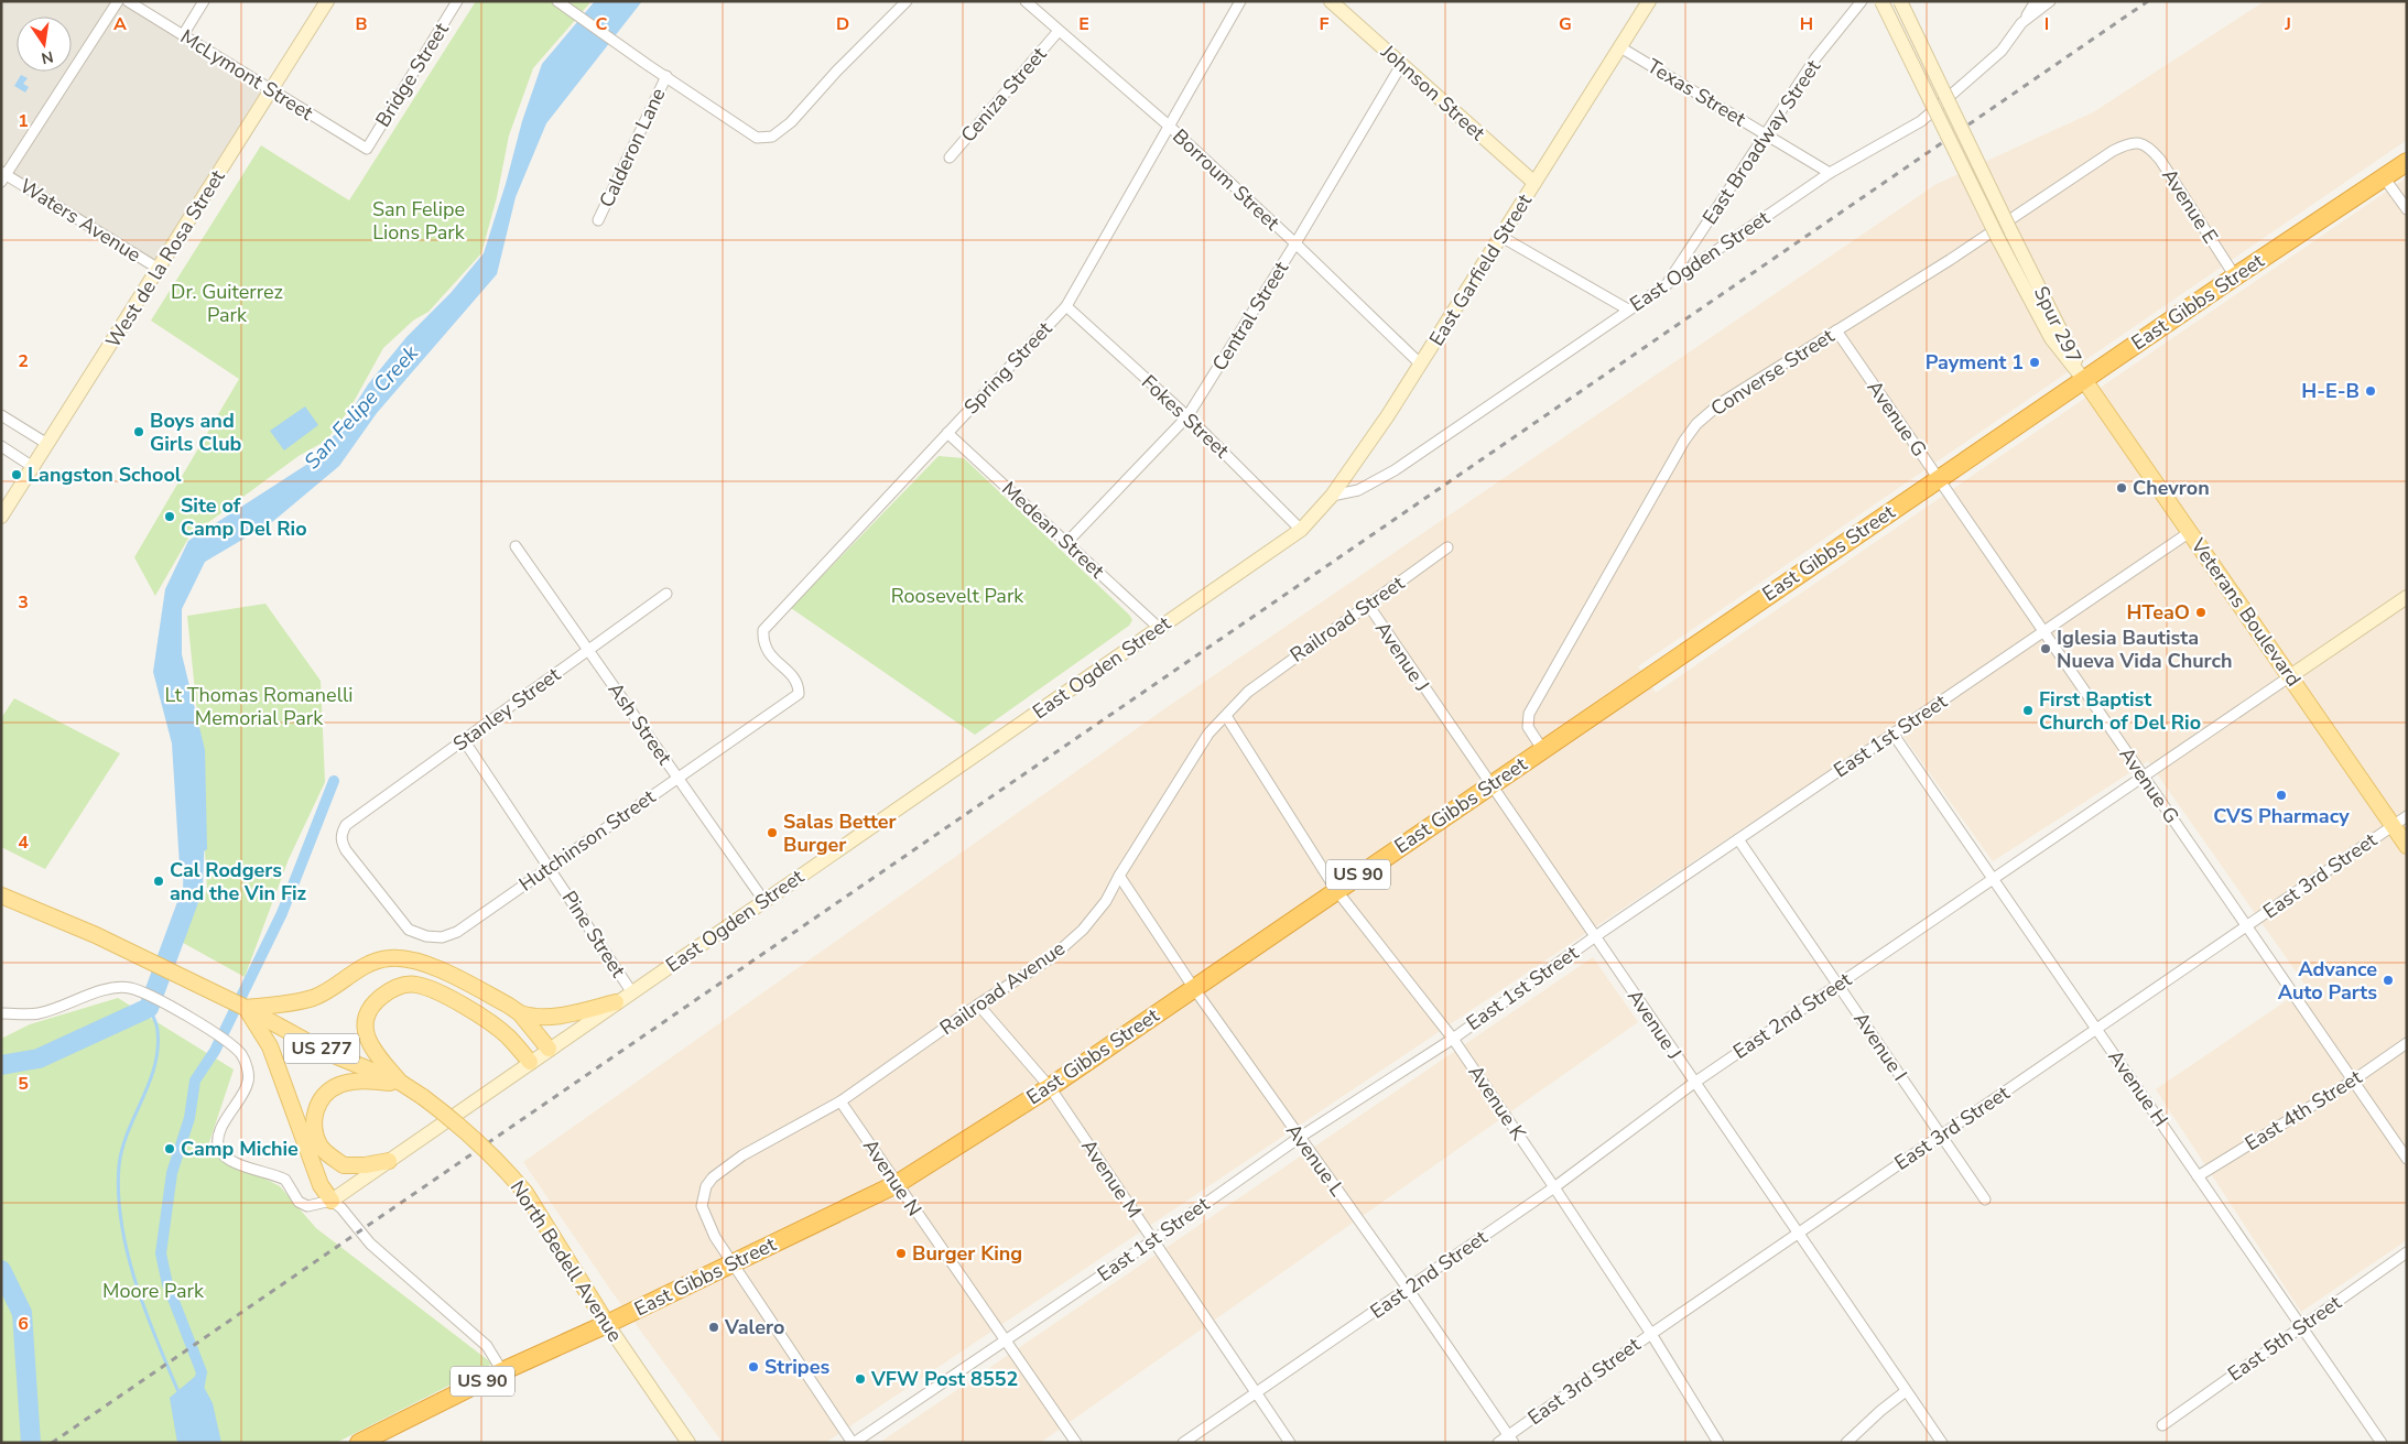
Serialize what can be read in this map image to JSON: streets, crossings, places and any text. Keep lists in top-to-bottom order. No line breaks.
{"streets":{"highway":["East Gibbs Street","US 90"],"main road":["Johnson Street","West de la Rosa Street","East Ogden Street","East Garfield Street","Spur 297","Veterans Boulevard","East 2nd Street","US 277","North Bedell Avenue"],"street":["McLymont Street","Bridge Street","Texas Street","Ceniza Street","East Broadway Street","Calderon Lane","Borroum Street","Avenue E","Waters Avenue","Central Street","Spring Street","Converse Street","Fokes Street","Avenue G","Medean Street","Railroad Street","Avenue J","Stanley Street","Ash Street","East 1st Street","Hutchinson Street","East 3rd Street","Pine Street","Railroad Avenue","Avenue I","Avenue H","Avenue K","East 4th Street","Avenue L","Avenue N","Avenue M","East 5th Street"]},"crossings":[["McLymont Street","Bridge Street"],["McLymont Street","West de la Rosa Street"],["Johnson Street","East Garfield Street"],["Johnson Street","Central Street"],["Texas Street","East Broadway Street"],["Texas Street","East Ogden Street"],["Texas Street","East Garfield Street"],["Ceniza Street","Borroum Street"],["East Broadway Street","East Ogden Street"],["Borroum Street","East Garfield Street"],["Borroum Street","Central Street"],["Borroum Street","Spring Street"],["Avenue E","East Gibbs Street"],["Avenue E","Converse Street"],["Waters Avenue","West de la Rosa Street"],["East Ogden Street","East Garfield Street"],["East Ogden Street","Fokes Street"],["East Ogden Street","Medean Street"],["East Ogden Street","Ash Street"],["East Ogden Street","Pine Street"],["East Garfield Street","Fokes Street"],["East Gibbs Street","Spur 297"],["East Gibbs Street","Converse Street"],["East Gibbs Street","Avenue G"],["East Gibbs Street","Veterans Boulevard"],["East Gibbs Street","Avenue J"],["East Gibbs Street","Railroad Avenue"],["East Gibbs Street","Avenue K"],["East Gibbs Street","Avenue L"],["East Gibbs Street","Avenue N"],["East Gibbs Street","Avenue M"],["East Gibbs Street","North Bedell Avenue"],["Central Street","Fokes Street"],["Central Street","Medean Street"],["Spur 297","Veterans Boulevard"],["Spring Street","Fokes Street"],["Spring Street","Medean Street"],["Spring Street","Hutchinson Street"],["Converse Street","Avenue G"],["Avenue G","East 1st Street"],["Avenue G","East 3rd Street"],["Avenue G","East 2nd Street"],["Avenue G","East 4th Street"],["Veterans Boulevard","East 1st Street"],["Veterans Boulevard","East 3rd Street"],["Veterans Boulevard","East 2nd Street"],["Railroad Street","Avenue J"],["Railroad Street","Railroad Avenue"],["Railroad Street","Avenue K"],["Avenue J","East 1st Street"],["Avenue J","East 3rd Street"],["Avenue J","East 2nd Street"],["Stanley Street","Ash Street"],["Stanley Street","Hutchinson Street"],["Stanley Street","Pine Street"],["Ash Street","Hutchinson Street"],["East 1st Street","Avenue I"],["East 1st Street","Avenue H"],["East 1st Street","Avenue K"],["East 1st Street","Avenue L"],["East 1st Street","Avenue N"],["East 1st Street","Avenue M"],["Hutchinson Street","Pine Street"],["East 3rd Street","Avenue I"],["East 3rd Street","Avenue H"],["East 3rd Street","Avenue K"],["East 3rd Street","Avenue L"],["Railroad Avenue","Avenue K"],["Railroad Avenue","Avenue L"],["Railroad Avenue","Avenue N"],["Railroad Avenue","Avenue M"],["East 2nd Street","Avenue I"],["East 2nd Street","Avenue H"],["East 2nd Street","Avenue K"],["East 2nd Street","Avenue L"],["East 2nd Street","Avenue M"],["US 277","North Bedell Avenue"],["Avenue H","East 4th Street"],["Avenue H","East 5th Street"]],"water":["San Felipe Creek"],"parks":["San Felipe Lions Park","Dr. Guiterrez Park","Roosevelt Park","Lt Thomas Romanelli Memorial Park","Moore Park"],"places":["Payment 1","H-E-B","Boys and Girls Club","Langston School","Chevron","Site of Camp Del Rio","HTeaO","Iglesia Bautista Nueva Vida Church","First Baptist Church of Del Rio","CVS Pharmacy","Salas Better Burger","Cal Rodgers and the Vin Fiz","Advance Auto Parts","Camp Michie","Burger King","Valero","Stripes","VFW Post 8552"],"north":"bottom","grid":{"columns":["A","B","C","D","E","F","G","H","I","J"],"rows":["1","2","3","4","5","6"]}}
